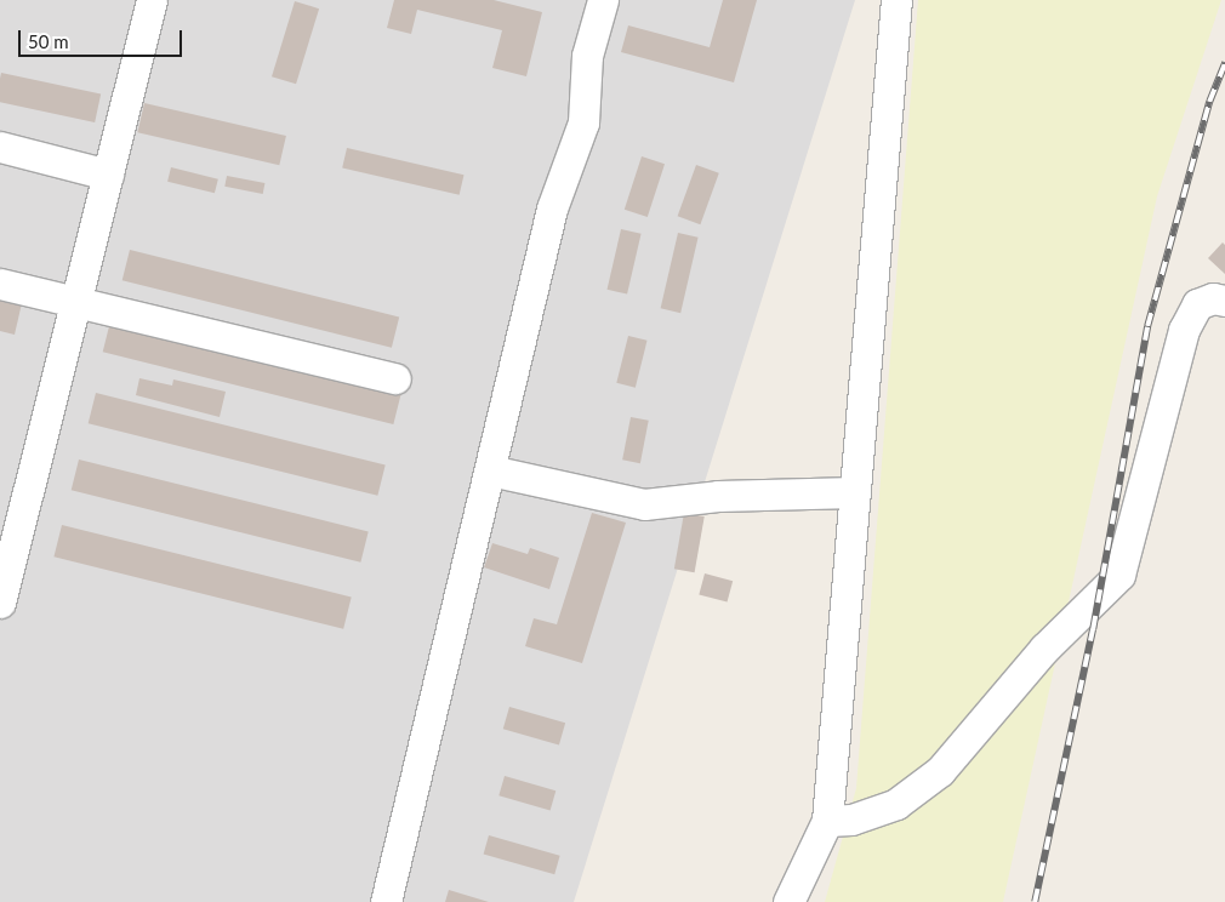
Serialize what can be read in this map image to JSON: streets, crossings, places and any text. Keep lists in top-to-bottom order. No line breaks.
{"scale_bar":"50 m"}
